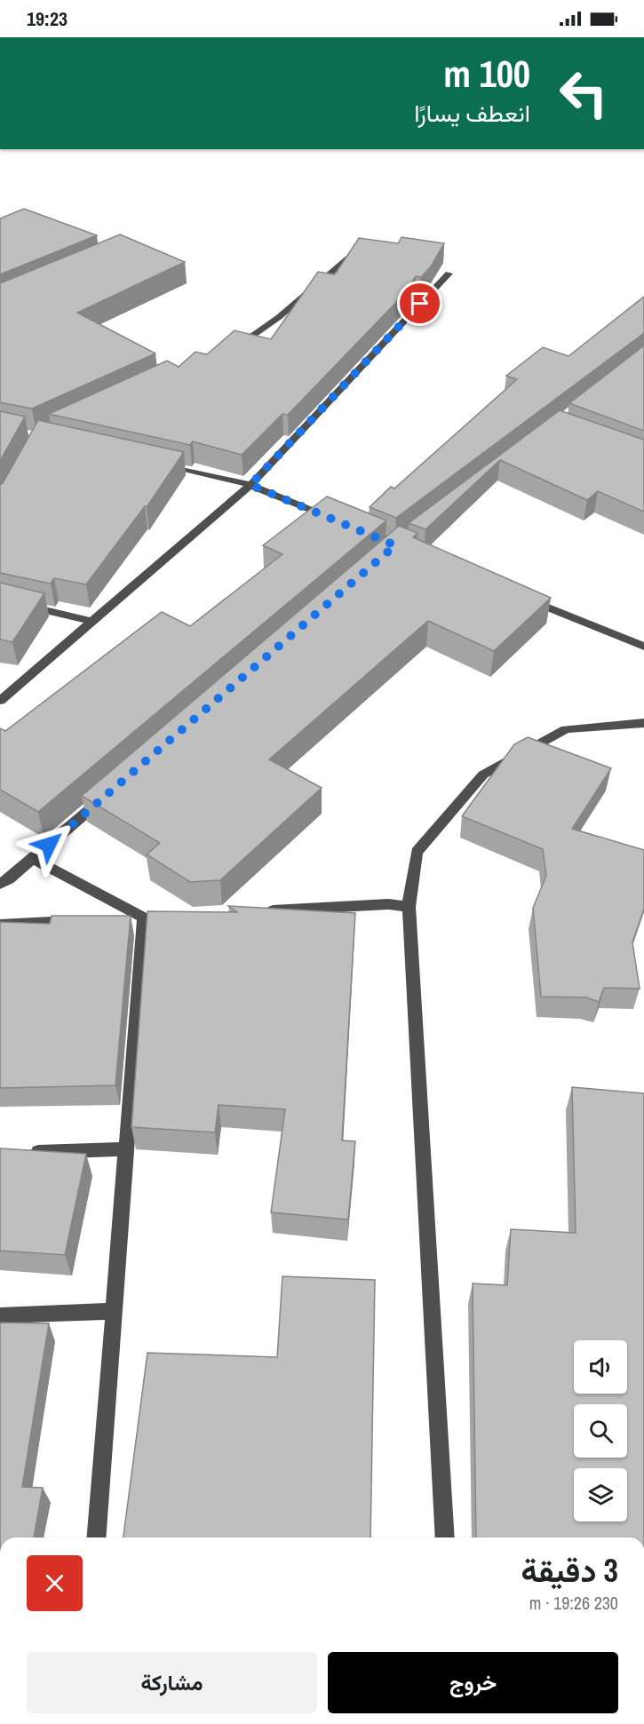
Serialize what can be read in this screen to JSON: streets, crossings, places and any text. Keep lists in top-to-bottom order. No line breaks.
{"page":{"status":"19:23","turn":["100 m","انعطف يسارًا"],"heading":["3 دقيقة","230 m · 19:26"],"buttons":["خروج","مشاركة"]}}
